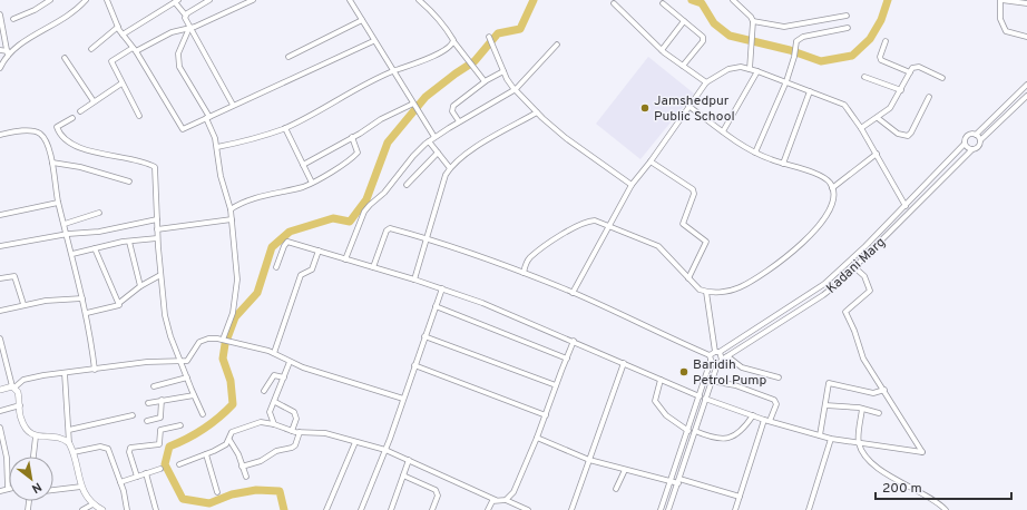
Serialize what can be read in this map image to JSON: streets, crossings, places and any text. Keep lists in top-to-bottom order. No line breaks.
{"streets":{"street":["Kadani Marg"]},"places":["Jamshedpur Public School","Baridih Petrol Pump"],"scale_bar":"200 m","north":"bottom right"}
